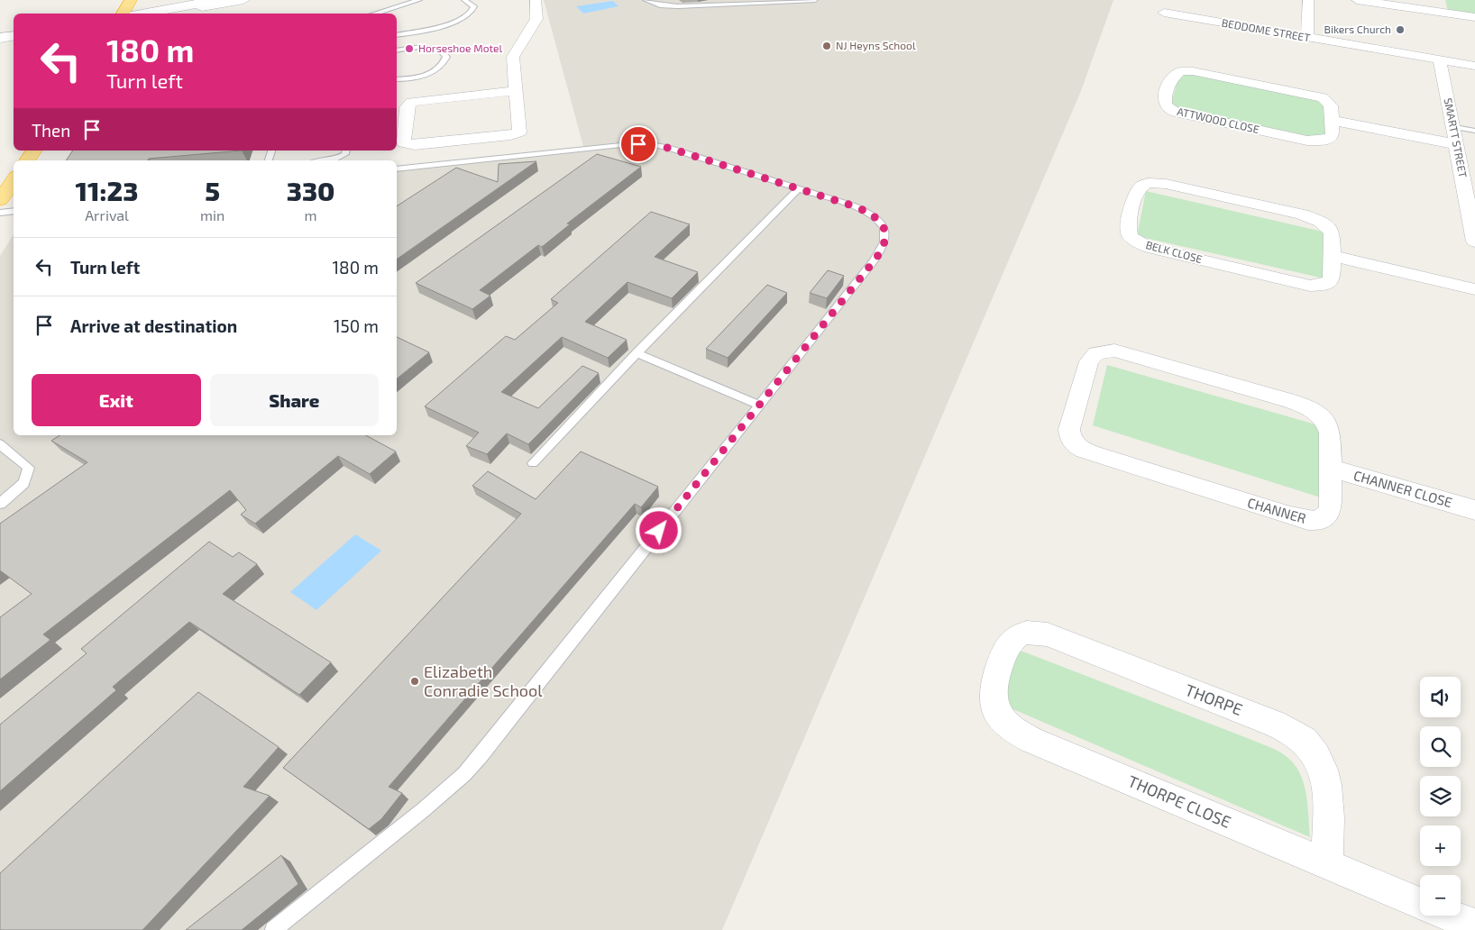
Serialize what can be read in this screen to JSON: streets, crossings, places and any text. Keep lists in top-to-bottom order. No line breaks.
{"streets":{"street":["BEDDOME STREET","ATTWOOD CLOSE","SMARTT STREET","BELK CLOSE","CHANNER CLOSE","CHANNER","THORPE","THORPE CLOSE"]},"crossings":[["BEDDOME STREET","SMARTT STREET"],["CHANNER CLOSE","CHANNER"],["THORPE","THORPE CLOSE"]],"places":["Bikers Church","NJ Heyns School","Horseshoe Motel","Elizabeth Conradie School"],"page":{"turn":["180 m","Turn left"],"then":"Then","eta":["11:23","Arrival","5","min","330","m"],"list":[{"name":"Turn left","value":"180 m"},{"name":"Arrive at destination","value":"150 m"}],"buttons":["Exit","Share"],"map_buttons":["+","−"]}}
